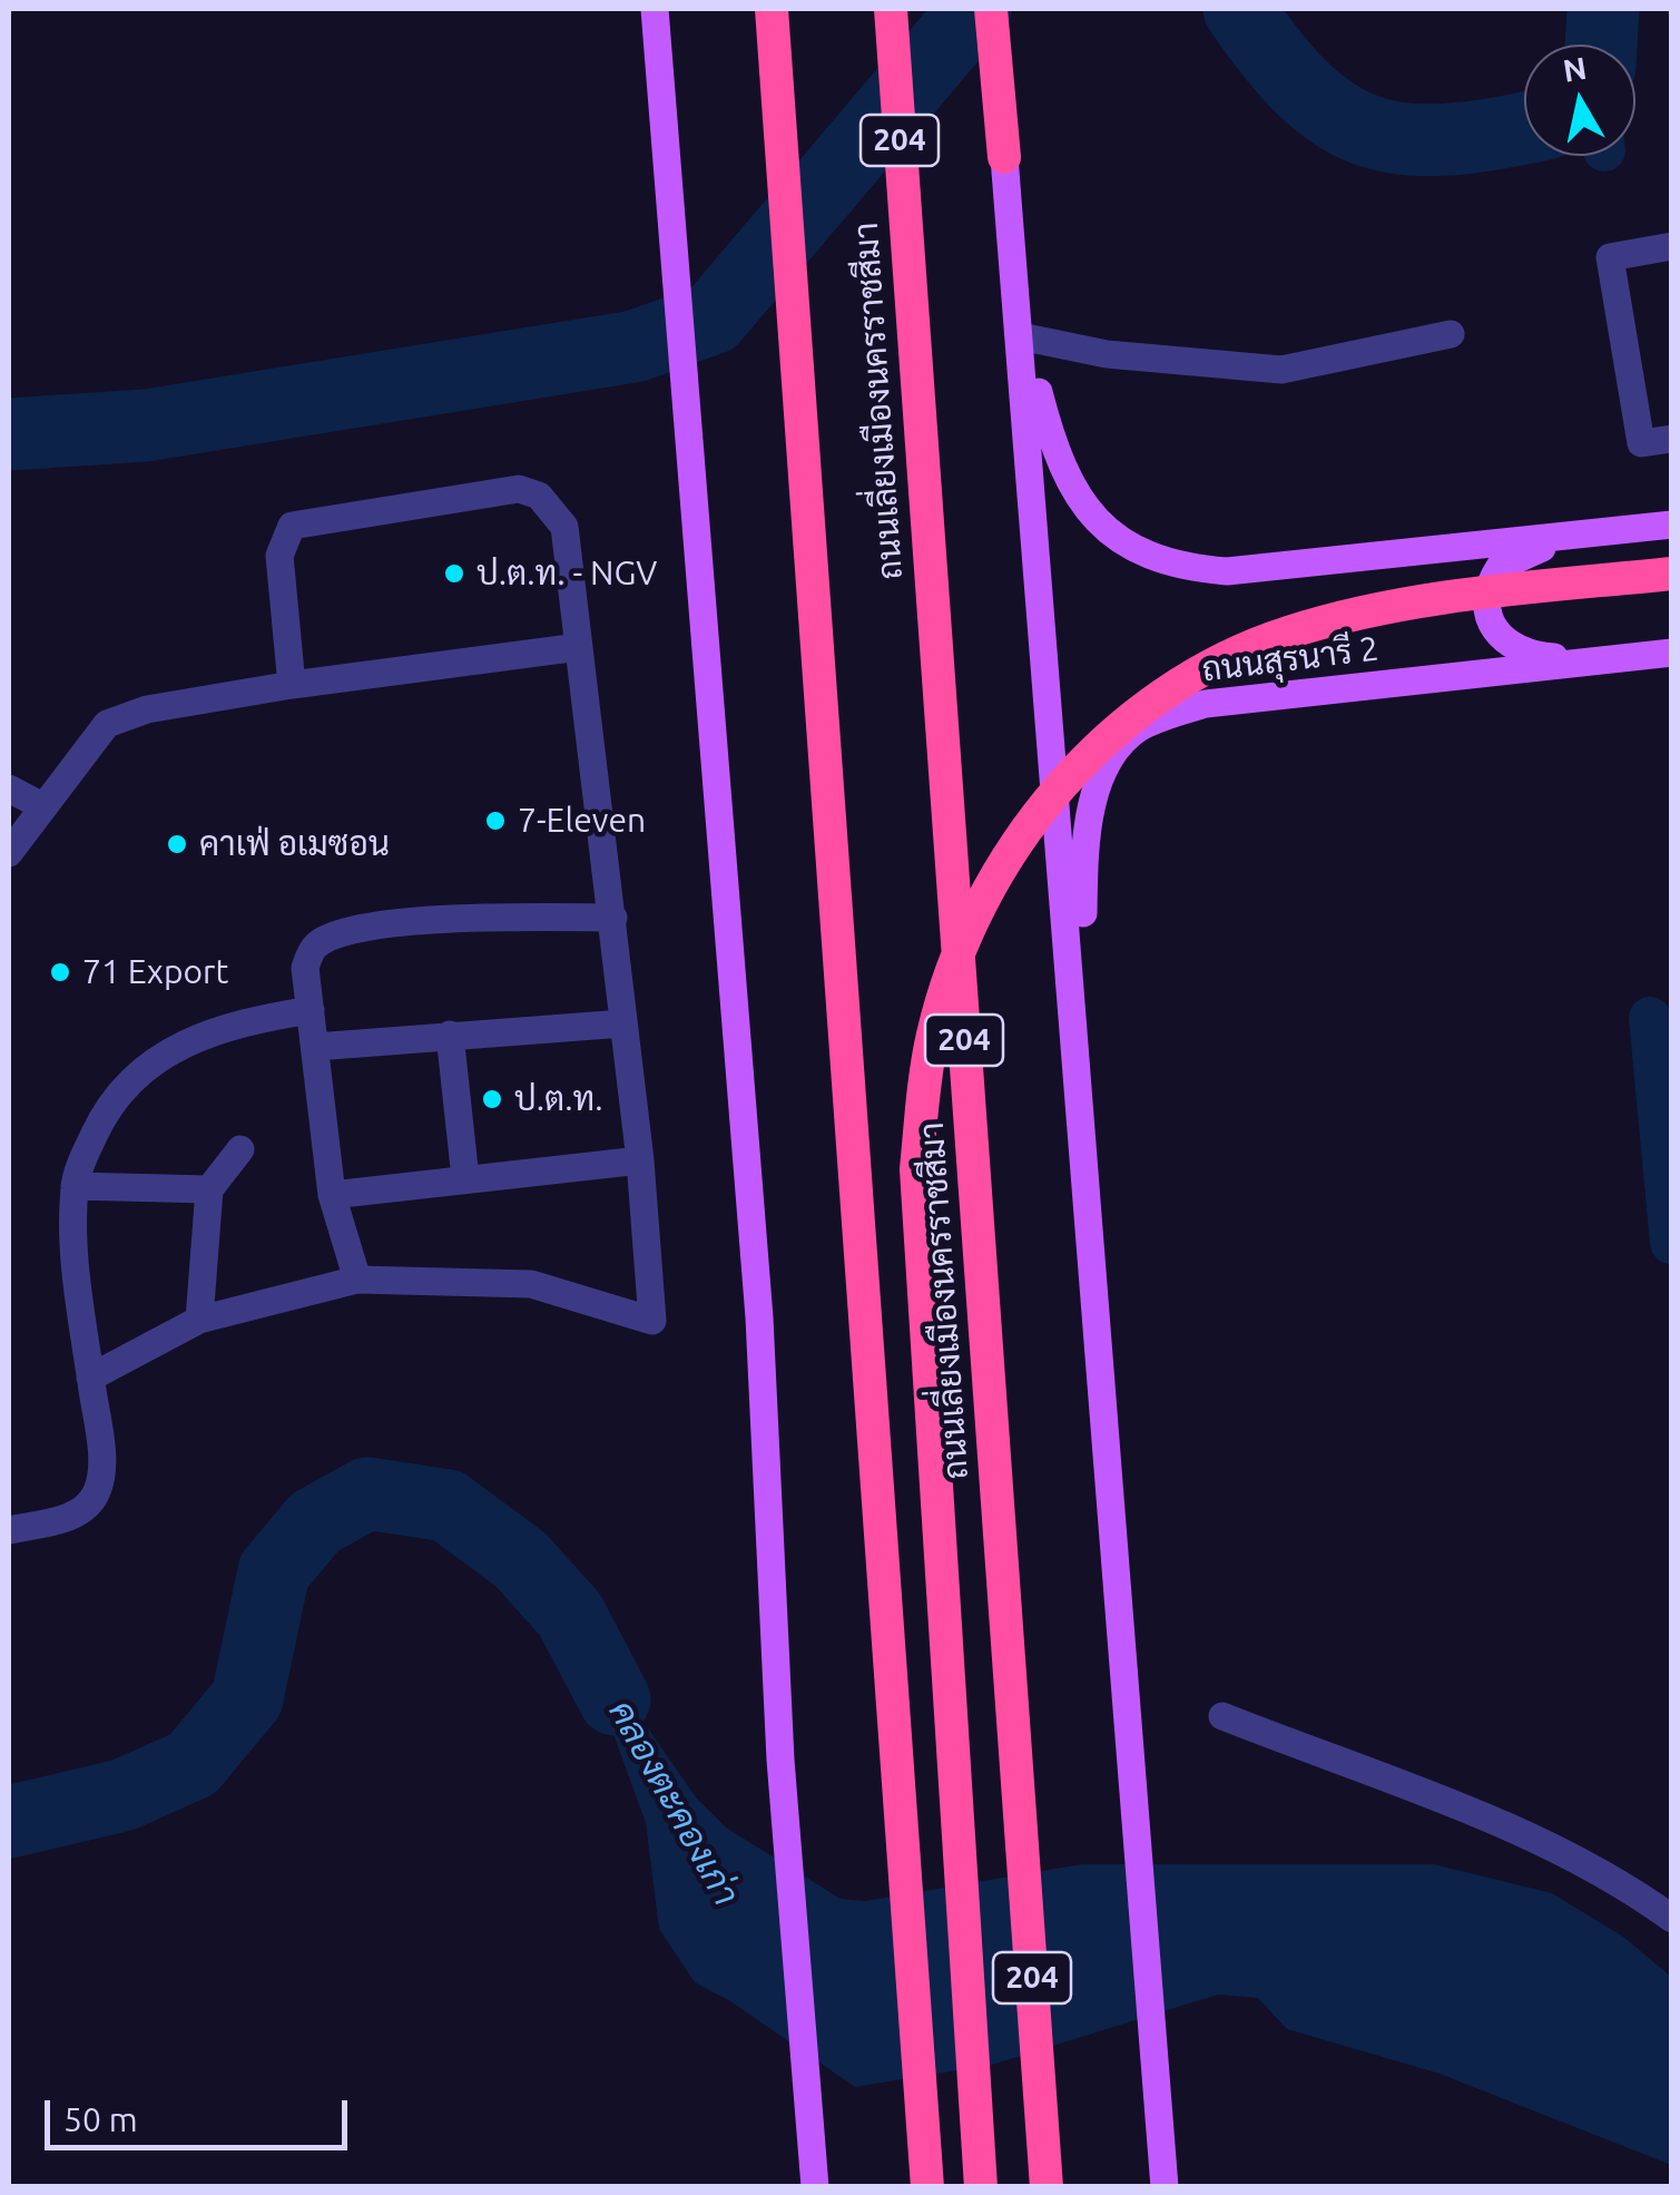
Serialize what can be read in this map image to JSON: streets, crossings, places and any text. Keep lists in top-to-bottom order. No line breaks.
{"streets":{"highway":["204","ถนนเลี่ยงเมืองนครราชสีมา"],"main road":["ถนนสุรนารี 2"]},"water":["คลองตะคองเก่า"],"places":["ป.ต.ท. - NGV","7-Eleven","คาเฟ่ อเมซอน","71 Export","ป.ต.ท."],"scale_bar":"50 m","north":"top"}
